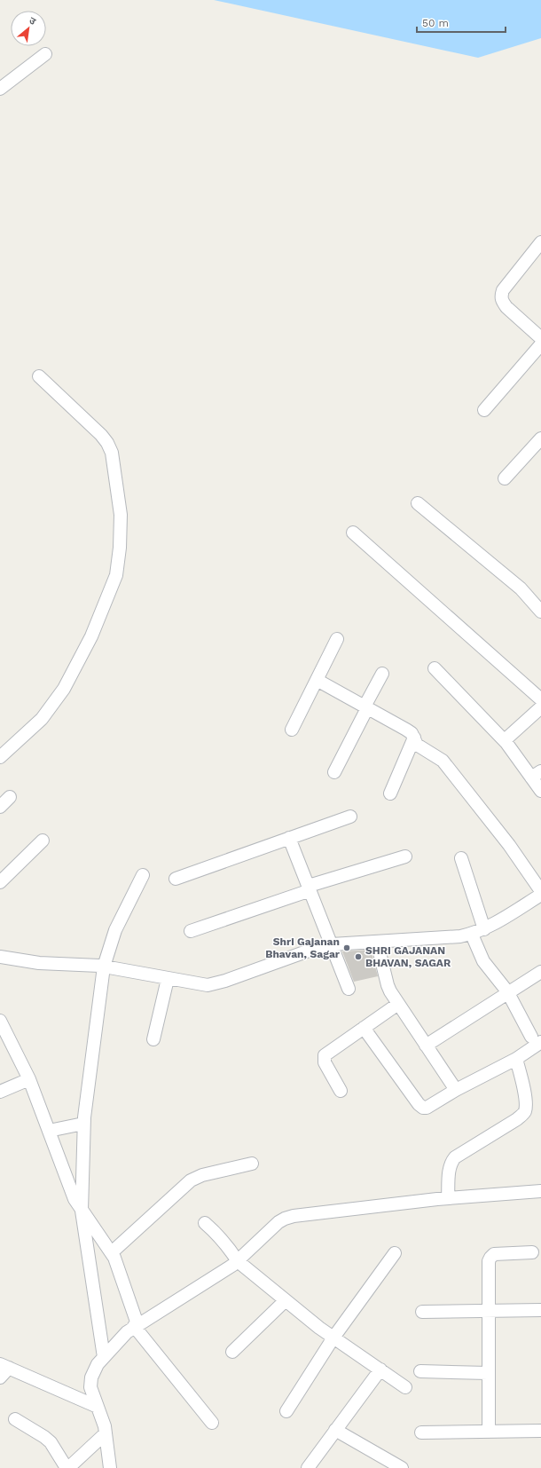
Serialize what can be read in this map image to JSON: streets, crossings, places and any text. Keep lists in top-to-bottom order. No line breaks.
{"places":["Shri Gajanan Bhavan, Sagar","SHRI GAJANAN BHAVAN, SAGAR"],"scale_bar":"50 m","north":"top right"}
